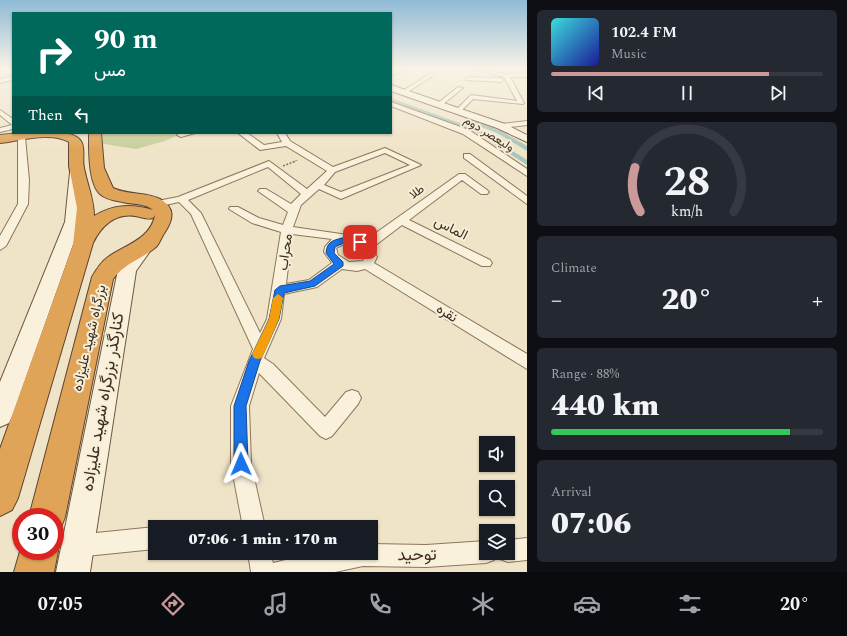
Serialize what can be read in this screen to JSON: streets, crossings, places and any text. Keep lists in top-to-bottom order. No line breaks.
{"streets":{"highway":["بزرگراه شهید علیزاده"],"main road":["کنارگذر بزرگراه شهید علیزاده"],"street":["ولیعصر دوم","طلا","الماس","محراب","نقره","توحید"]},"crossings":[["طلا","الماس"],["طلا","نقره"],["بزرگراه شهید علیزاده","کنارگذر بزرگراه شهید علیزاده"]],"page":{"turn":["90 m","مس"],"song":["102.4 FM","Music"],"then":"Then","tile":["Climate",["Range · 88%","440 km"],["Arrival","07:06"]],"heat":["−","20°","+"],"limit":"30","trip":"07:06 · 1 min · 170 m","tabs":["07:05","20°"],"gauge":["28","km/h"]}}
